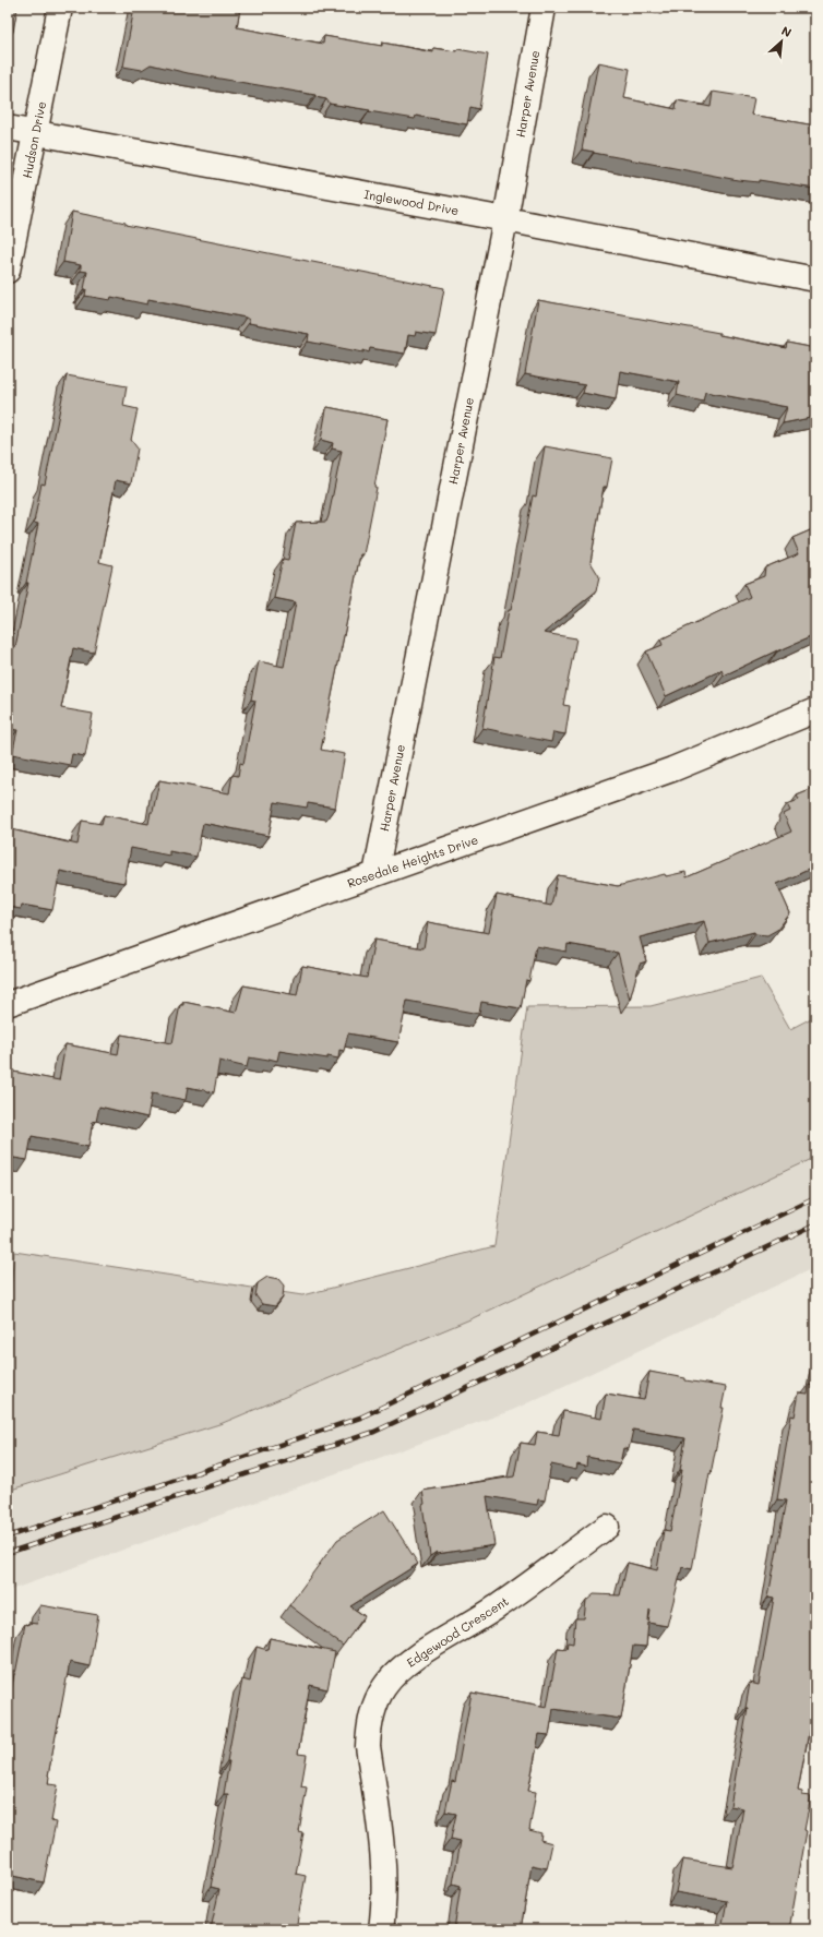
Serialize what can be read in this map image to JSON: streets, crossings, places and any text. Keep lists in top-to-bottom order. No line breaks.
{"streets":{"street":["Harper Avenue","Hudson Drive","Inglewood Drive","Rosedale Heights Drive","Edgewood Crescent"]},"crossings":[["Harper Avenue","Inglewood Drive"],["Harper Avenue","Rosedale Heights Drive"],["Hudson Drive","Inglewood Drive"]],"north":"top right"}
